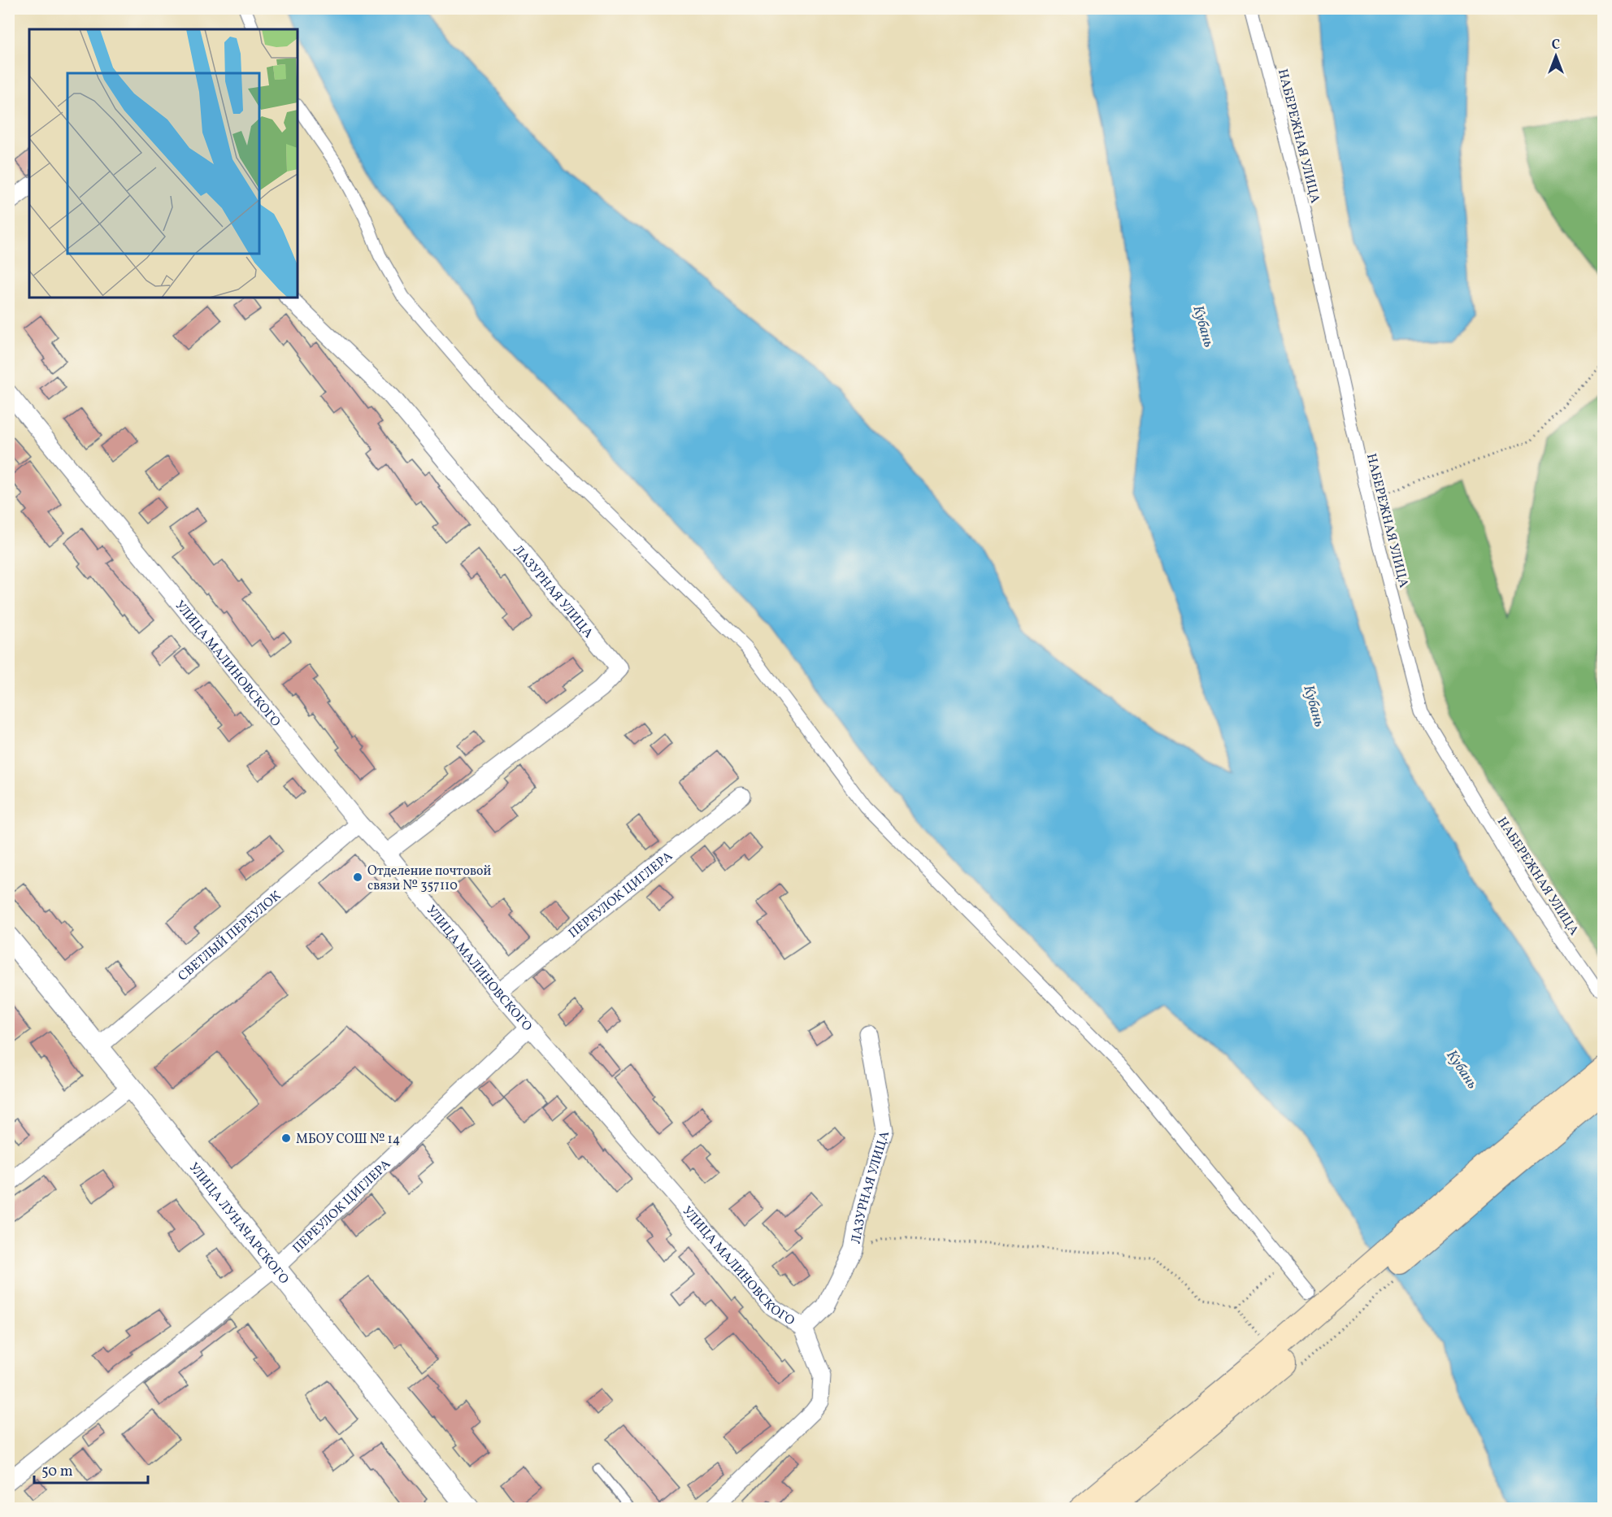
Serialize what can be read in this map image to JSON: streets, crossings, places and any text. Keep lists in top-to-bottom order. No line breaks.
{"streets":{"street":["НАБЕРЕЖНАЯ УЛИЦА","ЛАЗУРНАЯ УЛИЦА","УЛИЦА МАЛИНОВСКОГО","ПЕРЕУЛОК ЦИГЛЕРА","СВЕТЛЫЙ ПЕРЕУЛОК","УЛИЦА ЛУНАЧАРСКОГО"]},"crossings":[["ЛАЗУРНАЯ УЛИЦА","УЛИЦА МАЛИНОВСКОГО"],["УЛИЦА МАЛИНОВСКОГО","ПЕРЕУЛОК ЦИГЛЕРА"],["УЛИЦА МАЛИНОВСКОГО","СВЕТЛЫЙ ПЕРЕУЛОК"],["ПЕРЕУЛОК ЦИГЛЕРА","УЛИЦА ЛУНАЧАРСКОГО"],["СВЕТЛЫЙ ПЕРЕУЛОК","УЛИЦА ЛУНАЧАРСКОГО"]],"water":["Кубань"],"places":["Отделение почтовой связи № 357110","МБОУ СОШ № 14"],"scale_bar":"50 m","north":"top"}
